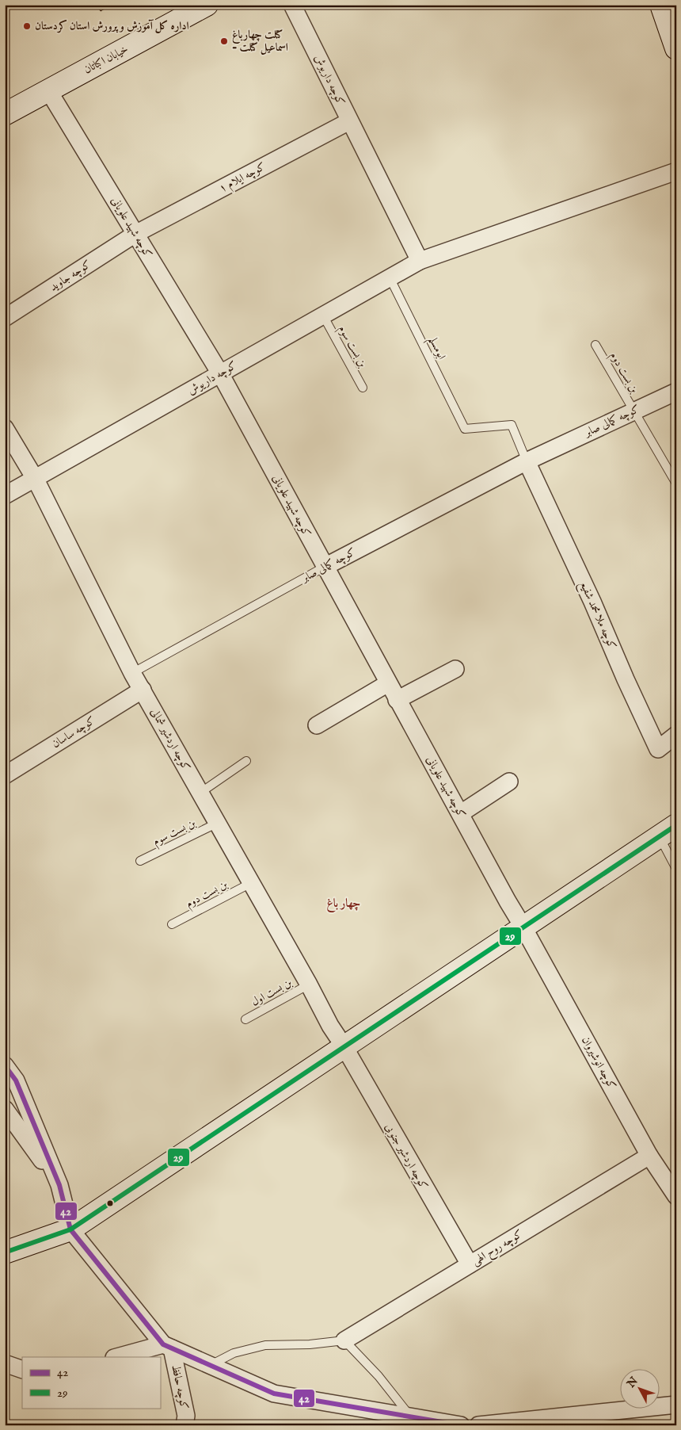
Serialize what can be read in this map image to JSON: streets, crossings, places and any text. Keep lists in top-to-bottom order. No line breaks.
{"streets":{"main road":["خیابان اکباتان"],"street":["کوچه داریوش","کوچه ایلام ۱","کوچه شهید علویانی","کوچه جاوید","کوچه کمالی صابر","کوچه ملا محمد شفیع","کوچه ساسان","کوچه اردشیر شمالی","کوچه انوشیروان","کوچه اردشیر جنوبی","کوچه روح الهی","کوچه حافظ"],"lane":["بن بست سوم","ابومسلم","بن بست دوم","بن بست اول"]},"crossings":[["خیابان اکباتان","کوچه شهید علویانی"],["کوچه داریوش","کوچه ایلام ۱"],["کوچه داریوش","کوچه شهید علویانی"],["کوچه داریوش","بن بست سوم"],["کوچه داریوش","ابومسلم"],["کوچه داریوش","کوچه اردشیر شمالی"],["کوچه ایلام ۱","کوچه شهید علویانی"],["کوچه ایلام ۱","کوچه جاوید"],["کوچه شهید علویانی","کوچه جاوید"],["کوچه شهید علویانی","کوچه کمالی صابر"],["کوچه شهید علویانی","کوچه انوشیروان"],["بن بست سوم","کوچه اردشیر شمالی"],["ابومسلم","کوچه کمالی صابر"],["ابومسلم","کوچه ملا محمد شفیع"],["بن بست دوم","کوچه کمالی صابر"],["بن بست دوم","کوچه اردشیر شمالی"],["کوچه کمالی صابر","کوچه ملا محمد شفیع"],["کوچه کمالی صابر","کوچه اردشیر شمالی"],["کوچه ساسان","کوچه اردشیر شمالی"],["کوچه اردشیر شمالی","بن بست اول"],["کوچه اردشیر شمالی","کوچه اردشیر جنوبی"],["کوچه انوشیروان","کوچه روح الهی"],["کوچه اردشیر جنوبی","کوچه روح الهی"]],"districts":["چهار باغ"],"places":["اداره کل آموزش و پرورش استان کردستان","کتلت چهارباغ - اسماعیل کتلت"],"lines":["transit line 29","transit line 42"],"legend":["42","29"],"north":"top left"}
